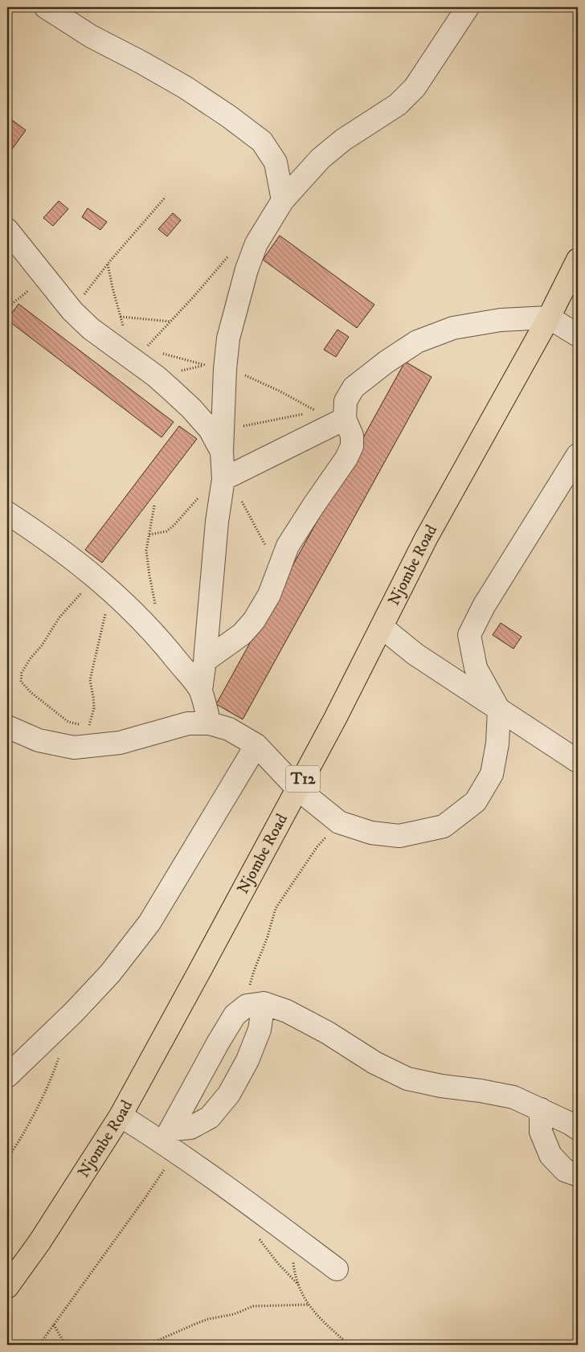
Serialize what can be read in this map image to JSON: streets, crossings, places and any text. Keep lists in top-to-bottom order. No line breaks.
{"streets":{"highway":["Njombe Road","T12"]}}
